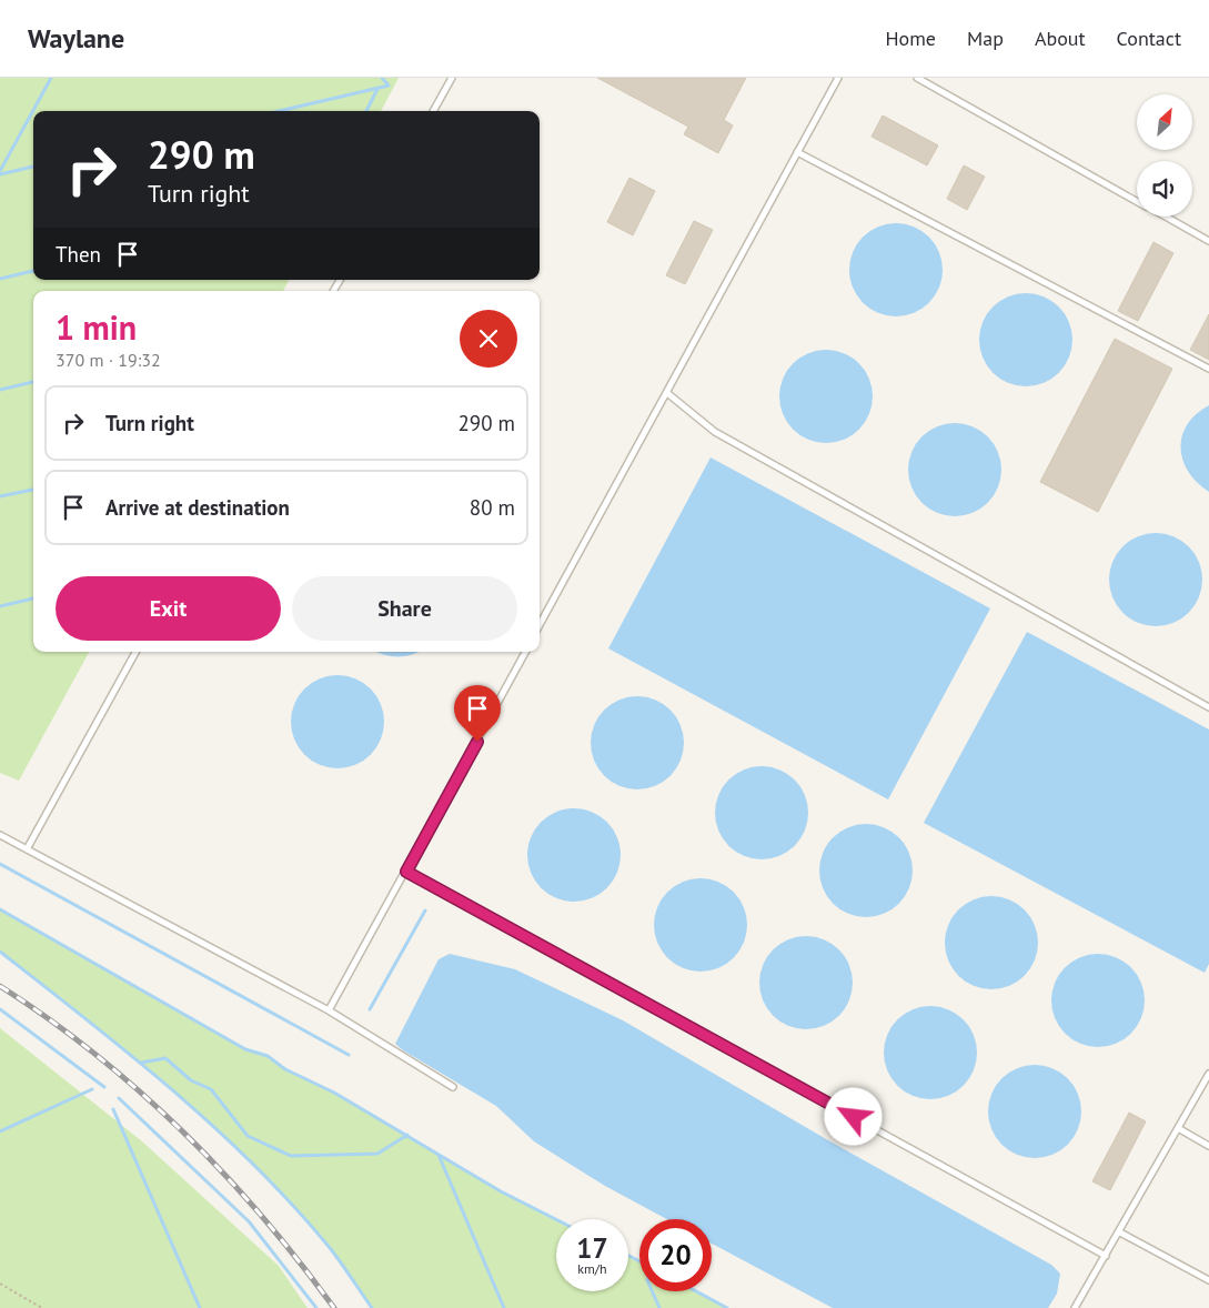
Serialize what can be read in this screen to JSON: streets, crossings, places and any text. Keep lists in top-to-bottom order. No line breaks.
{"north":"top right","page":{"header":"Waylane","nav":["Home","Map","About","Contact"],"turn":["290 m","Turn right"],"then":"Then","heading":["1 min","370 m · 19:32"],"list":[{"name":"Turn right","value":"290 m"},{"name":"Arrive at destination","value":"80 m"}],"buttons":["Exit","Share"],"speed":"17 km/h","limit":"20"}}
